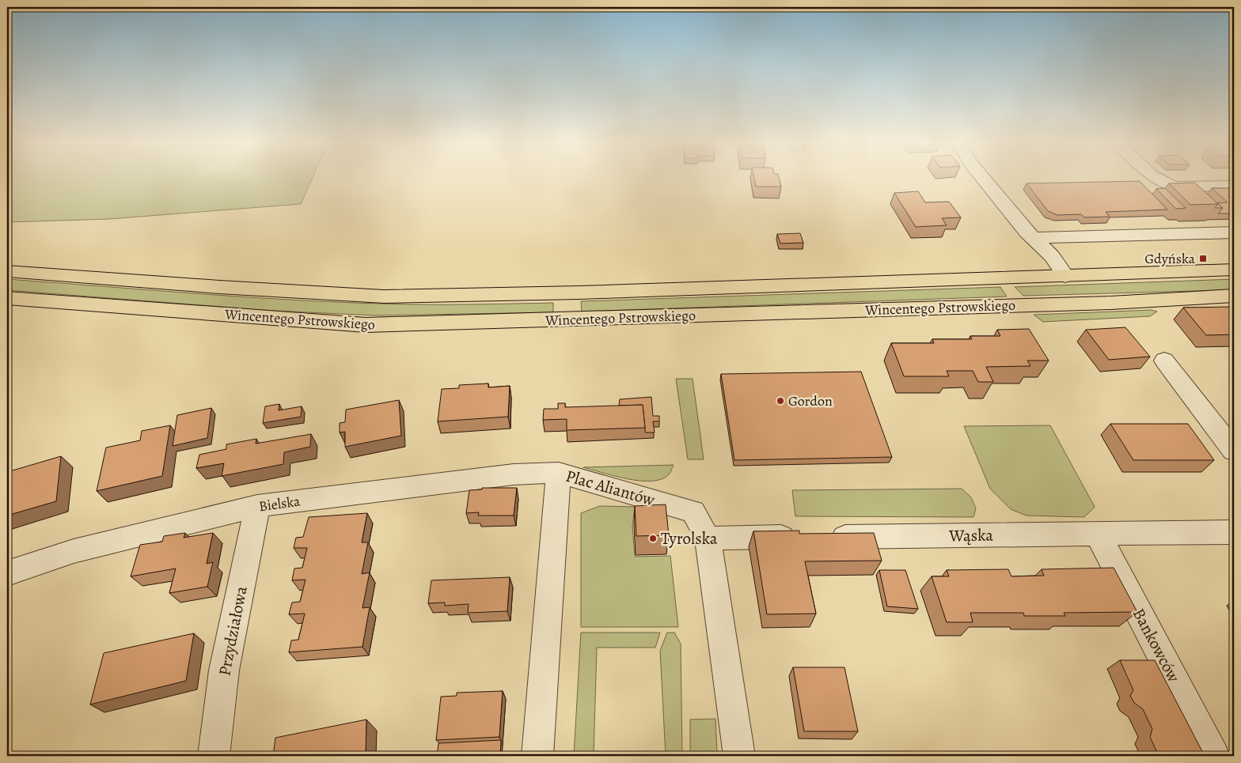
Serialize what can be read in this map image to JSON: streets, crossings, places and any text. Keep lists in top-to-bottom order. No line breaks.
{"streets":{"main road":["Wincentego Pstrowskiego"],"street":["Plac Aliantów","Bielska","Wąska","Przydziałowa","Bankowców"]},"crossings":[["Plac Aliantów","Bielska"],["Plac Aliantów","Wąska"],["Bielska","Przydziałowa"],["Wąska","Bankowców"]],"places":{"transit":["Gdyńska"],"other":["Gordon","Tyrolska"]}}
